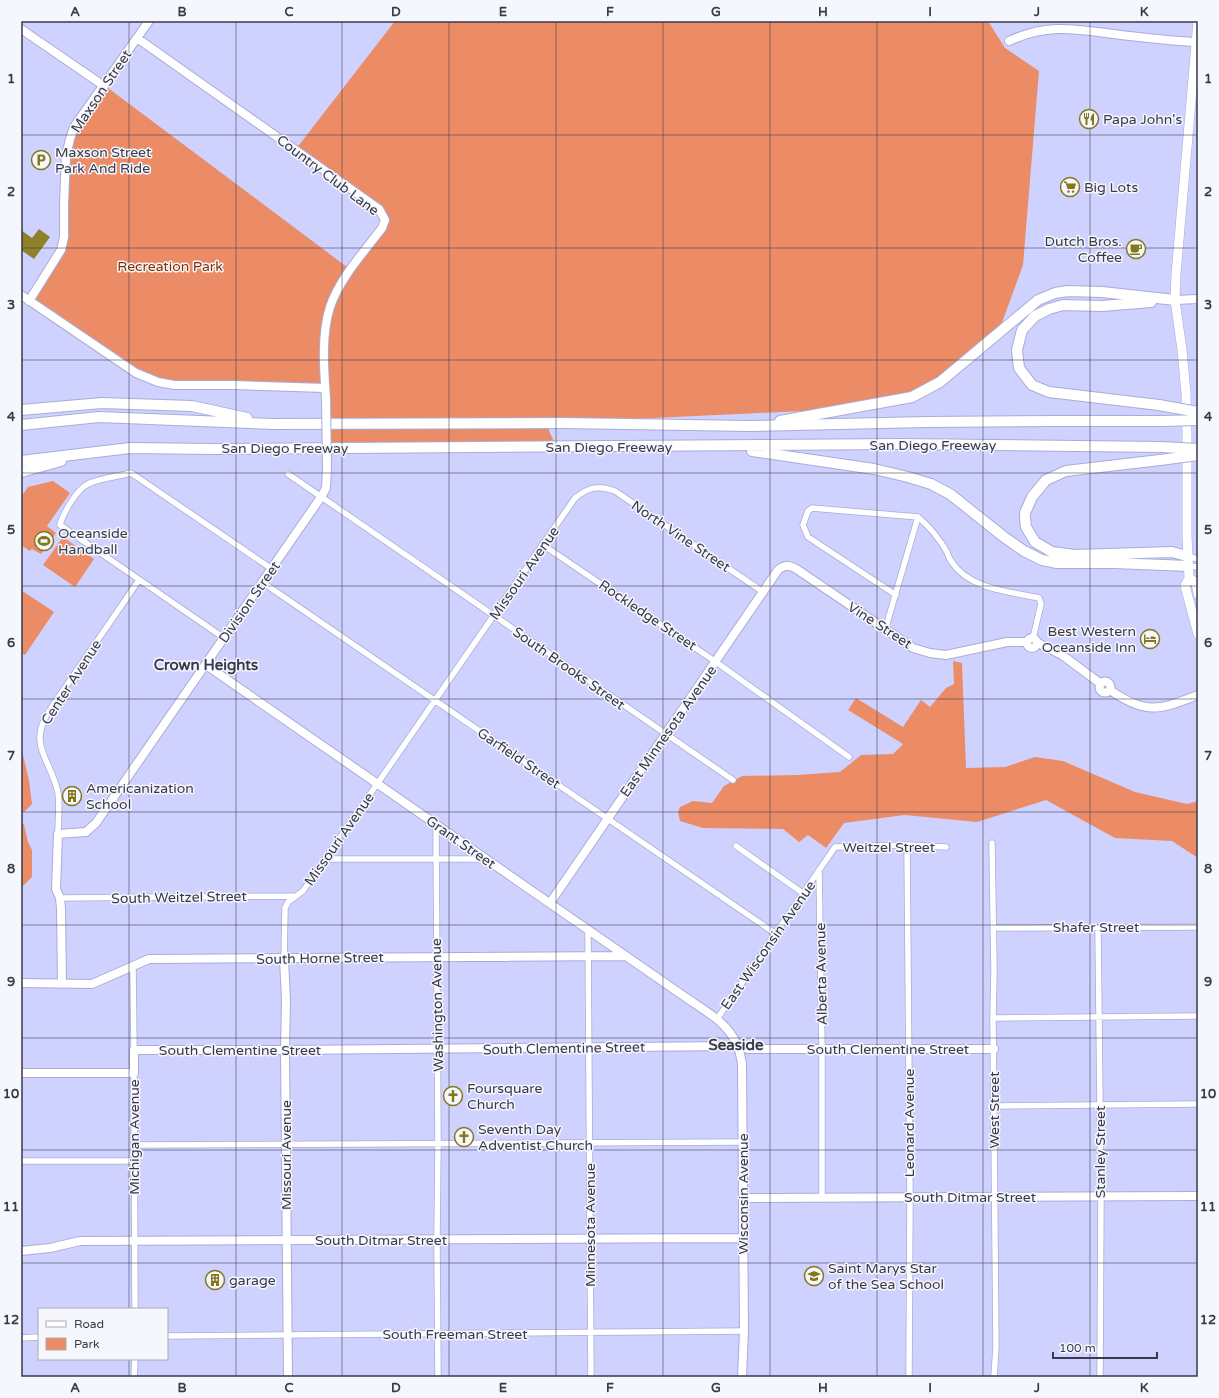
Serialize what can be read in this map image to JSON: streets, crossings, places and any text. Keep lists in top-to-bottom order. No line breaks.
{"streets":{"highway":["San Diego Freeway"],"street":["Maxson Street","Country Club Lane","North Vine Street","Missouri Avenue","Division Street","Rockledge Street","Vine Street","South Brooks Street","Center Avenue","East Minnesota Avenue","Garfield Street","Grant Street","Weitzel Street","South Weitzel Street","Shafer Street","East Wisconsin Avenue","South Horne Street","Alberta Avenue","Washington Avenue","South Clementine Street","West Street","Leonard Avenue","Michigan Avenue","Stanley Street","Wisconsin Avenue","South Ditmar Street","Minnesota Avenue","South Freeman Street"]},"crossings":[["Maxson Street","Country Club Lane"],["Country Club Lane","Division Street"],["North Vine Street","Missouri Avenue"],["North Vine Street","East Minnesota Avenue"],["Missouri Avenue","Rockledge Street"],["Missouri Avenue","South Brooks Street"],["Missouri Avenue","Garfield Street"],["Missouri Avenue","Grant Street"],["Missouri Avenue","South Weitzel Street"],["Missouri Avenue","South Horne Street"],["Missouri Avenue","South Clementine Street"],["Missouri Avenue","South Ditmar Street"],["Missouri Avenue","South Freeman Street"],["Division Street","South Brooks Street"],["Division Street","Center Avenue"],["Division Street","Garfield Street"],["Division Street","Grant Street"],["Rockledge Street","East Minnesota Avenue"],["Vine Street","East Minnesota Avenue"],["South Brooks Street","East Minnesota Avenue"],["Center Avenue","South Weitzel Street"],["Center Avenue","South Horne Street"],["East Minnesota Avenue","Garfield Street"],["East Minnesota Avenue","Grant Street"],["Garfield Street","East Wisconsin Avenue"],["Grant Street","East Wisconsin Avenue"],["Grant Street","South Horne Street"],["Grant Street","Washington Avenue"],["Grant Street","Wisconsin Avenue"],["Grant Street","Minnesota Avenue"],["Weitzel Street","East Wisconsin Avenue"],["Weitzel Street","Alberta Avenue"],["Weitzel Street","Leonard Avenue"],["Shafer Street","West Street"],["Shafer Street","Stanley Street"],["East Wisconsin Avenue","Alberta Avenue"],["East Wisconsin Avenue","Wisconsin Avenue"],["South Horne Street","Washington Avenue"],["South Horne Street","Michigan Avenue"],["South Horne Street","Minnesota Avenue"],["Alberta Avenue","South Clementine Street"],["Alberta Avenue","South Ditmar Street"],["Washington Avenue","South Clementine Street"],["Washington Avenue","South Ditmar Street"],["Washington Avenue","South Freeman Street"],["South Clementine Street","West Street"],["South Clementine Street","Leonard Avenue"],["South Clementine Street","Michigan Avenue"],["South Clementine Street","Wisconsin Avenue"],["South Clementine Street","Minnesota Avenue"],["West Street","South Ditmar Street"],["Leonard Avenue","South Ditmar Street"],["Michigan Avenue","South Ditmar Street"],["Stanley Street","South Ditmar Street"],["Wisconsin Avenue","South Ditmar Street"],["Wisconsin Avenue","South Freeman Street"],["South Ditmar Street","Minnesota Avenue"],["Minnesota Avenue","South Freeman Street"]],"districts":["Crown Heights","Seaside"],"parks":["Recreation Park"],"places":{"restaurant":["Papa John's"],"parking":["Maxson Street Park And Ride"],"supermarket":["Big Lots"],"cafe":["Dutch Bros. Coffee"],"sports":["Oceanside Handball"],"hotel":["Best Western Oceanside Inn"],"building":["Americanization School","garage"],"church":["Foursquare Church","Seventh Day Adventist Church"],"school or university":["Saint Marys Star of the Sea School"]},"legend":["Road","Park"],"scale_bar":"100 m","grid":{"columns":["A","B","C","D","E","F","G","H","I","J","K"],"rows":["1","2","3","4","5","6","7","8","9","10","11","12"]}}
